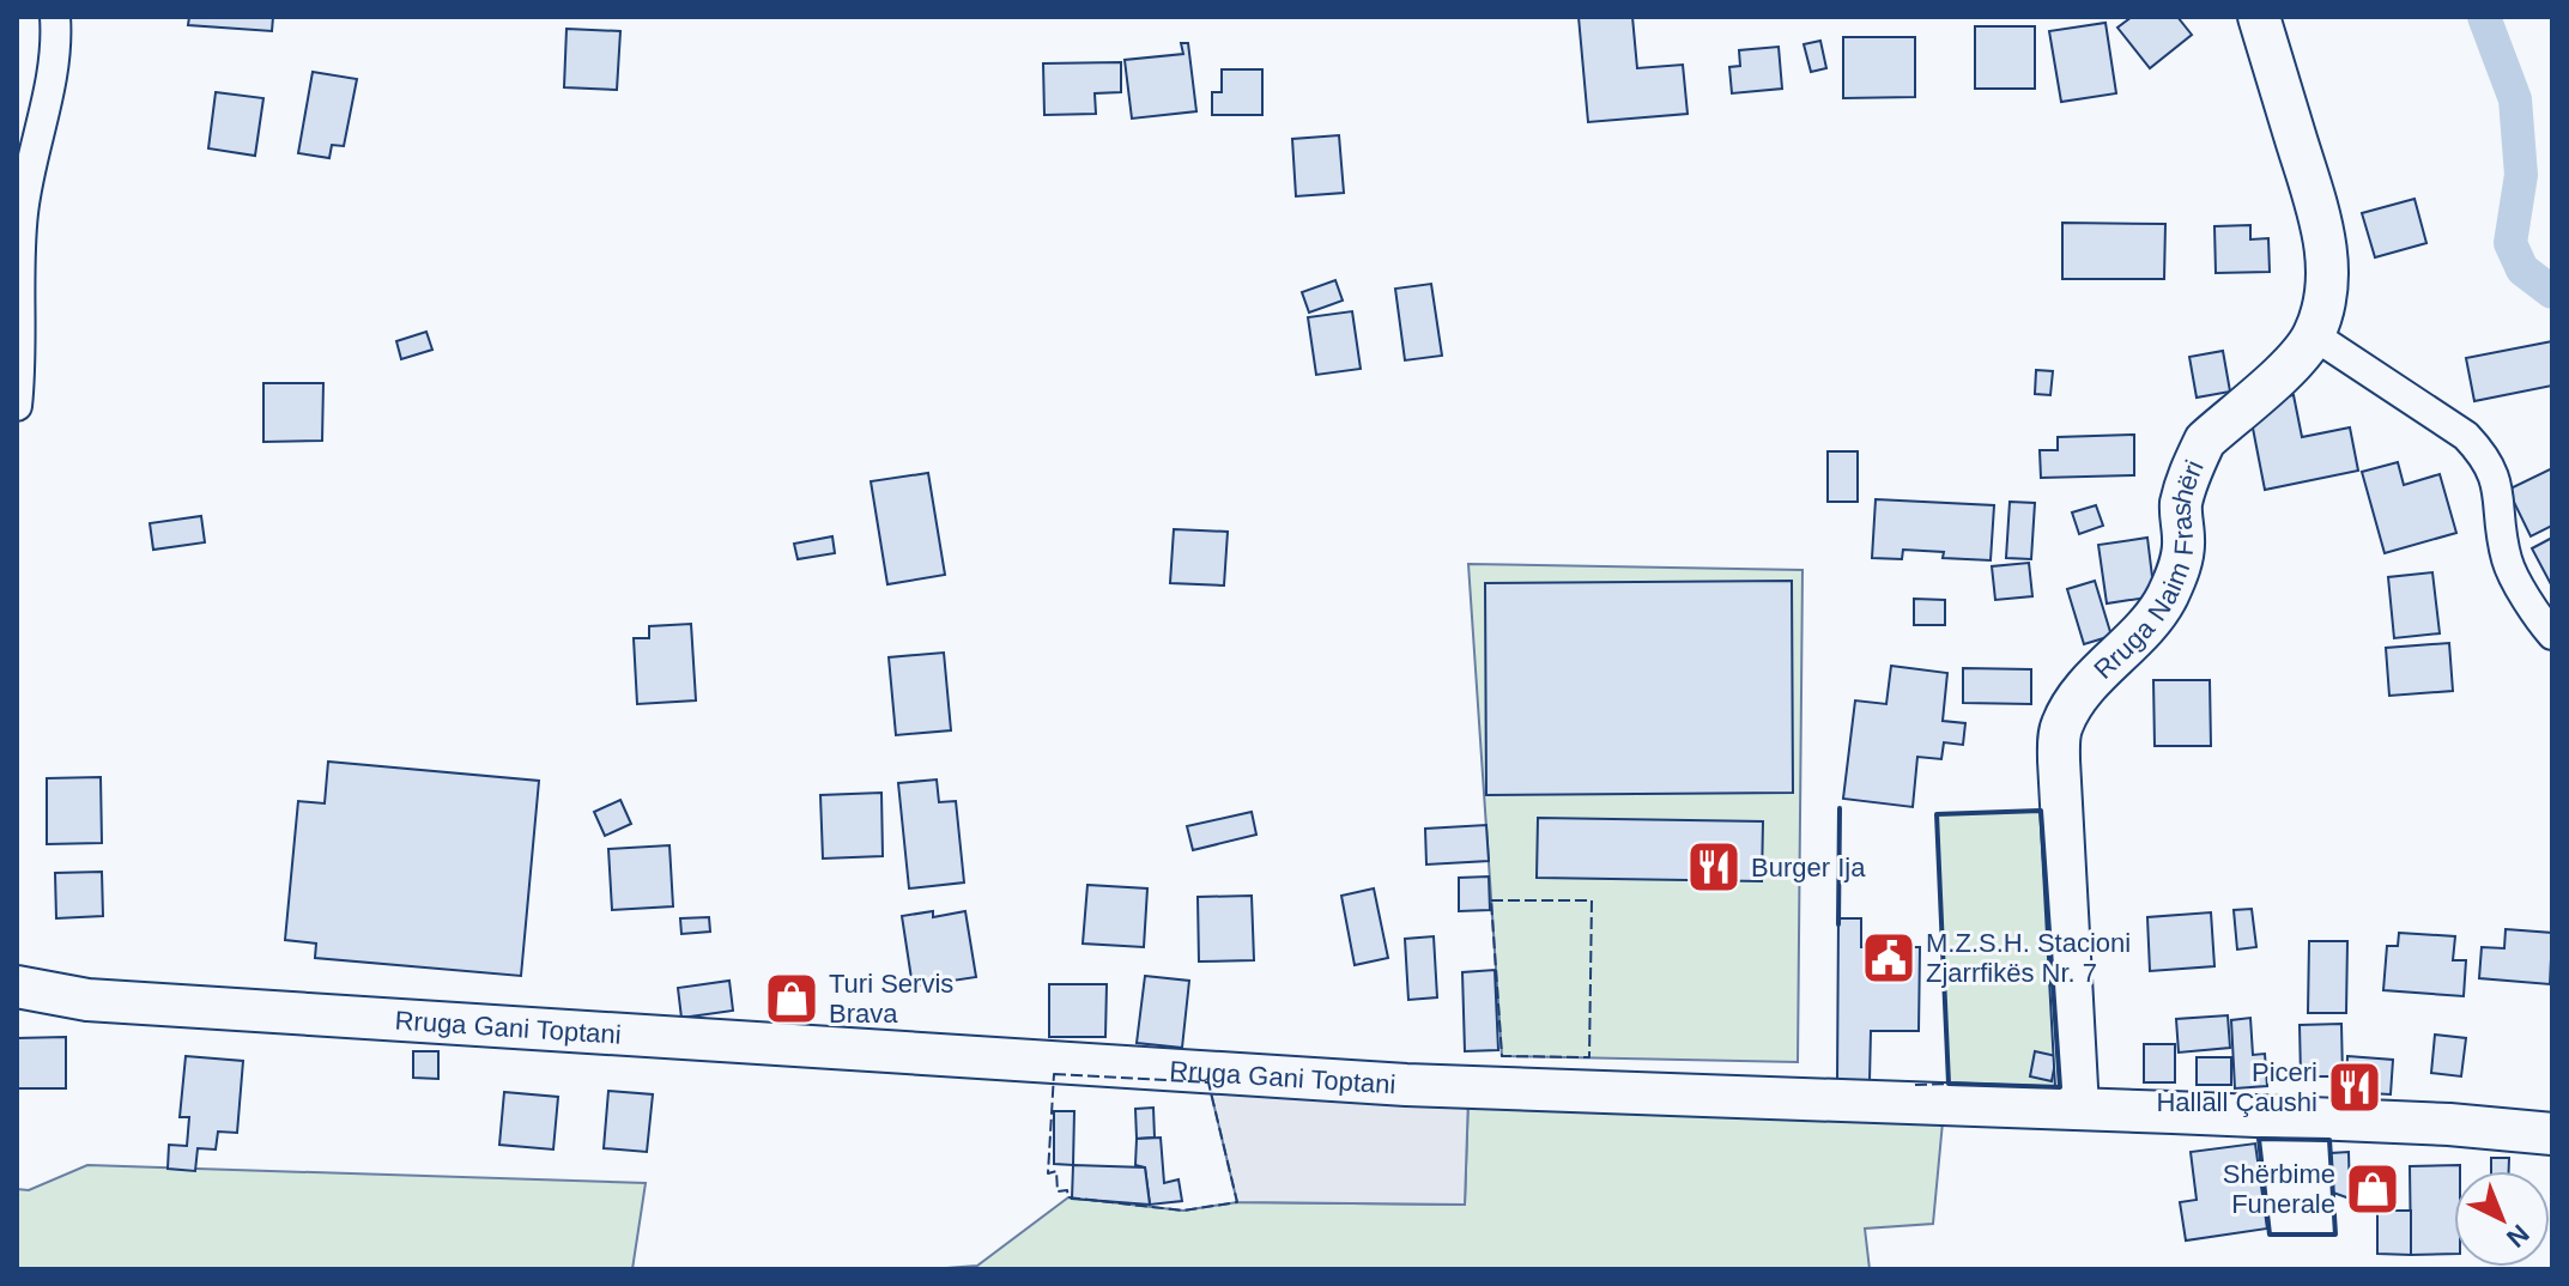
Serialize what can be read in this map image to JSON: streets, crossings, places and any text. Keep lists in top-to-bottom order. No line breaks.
{"streets":{"main road":["Rruga Naim Frashëri","Rruga Gani Toptani"]},"crossings":[["Rruga Naim Frashëri","Rruga Gani Toptani"]],"places":{"restaurant":["Burger Ija","Piceri Hallall Çaushi"],"public building":["M.Z.S.H. Stacioni Zjarrfikës Nr. 7"],"shop":["Turi Servis Brava","Shërbime Funerale"]},"north":"bottom right"}
